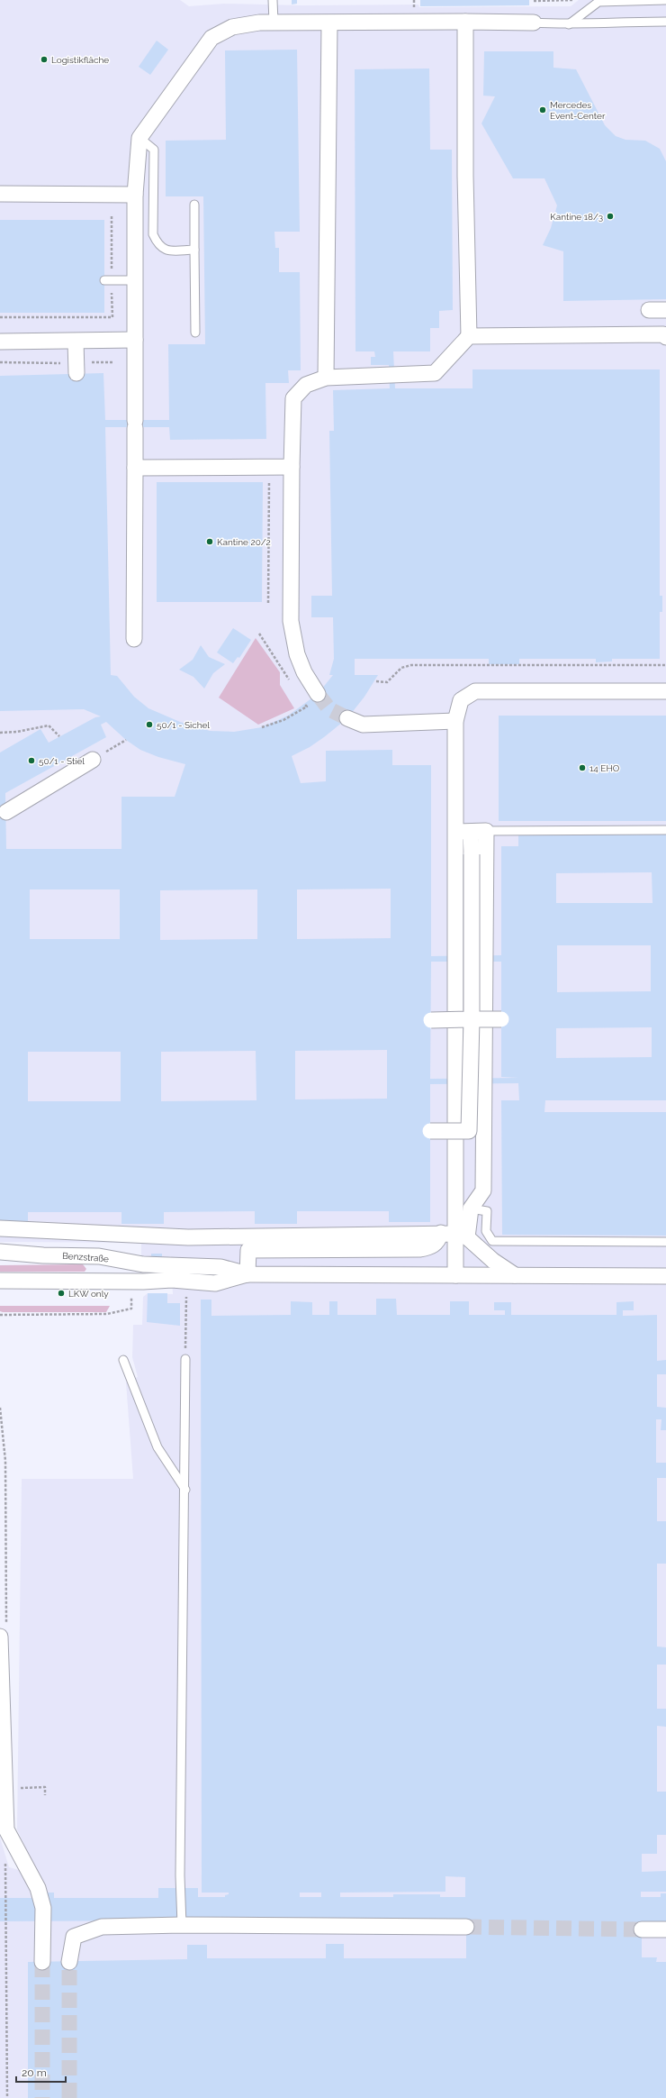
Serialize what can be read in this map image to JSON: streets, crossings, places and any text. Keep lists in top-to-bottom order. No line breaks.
{"streets":{"street":["Benzstraße"]},"places":["Logistikfläche","Mercedes Event-Center","Kantine 18/3","Kantine 20/2","50/1 - Sichel","50/1 - Stiel","14 EHO","LKW only"],"scale_bar":"20 m"}
